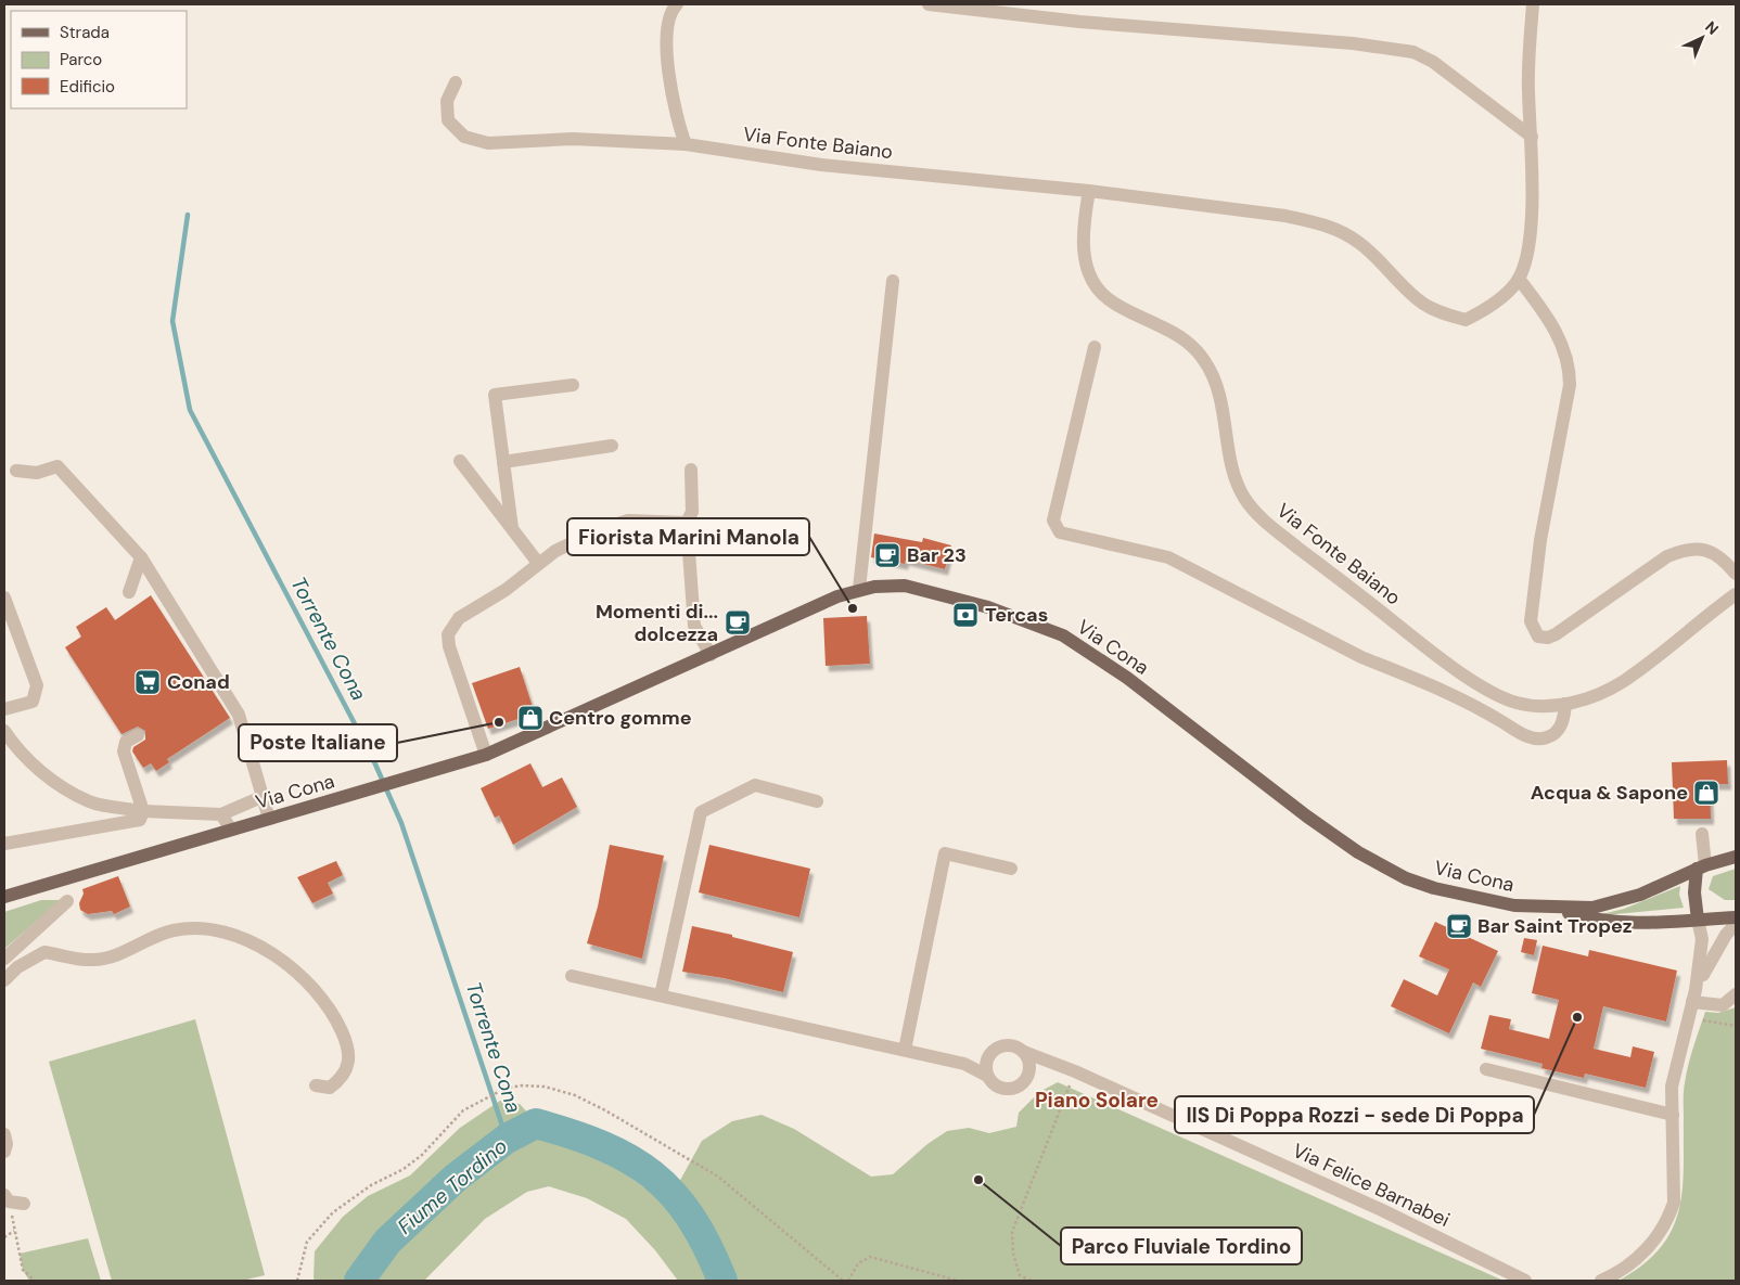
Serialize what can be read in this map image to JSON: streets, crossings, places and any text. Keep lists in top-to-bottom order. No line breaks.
{"streets":{"main road":["Via Cona"],"street":["Via Fonte Baiano","Via Felice Barnabei"]},"districts":["Piano Solare"],"water":["Torrente Cona","Fiume Tordino"],"places":{"cafe":["Bar 23","Momenti di... dolcezza","Bar Saint Tropez"],"other":["Fiorista Marini Manola","Poste Italiane","IIS Di Poppa Rozzi - sede Di Poppa","Parco Fluviale Tordino"],"bank":["Tercas"],"supermarket":["Conad"],"shop":["Centro gomme","Acqua & Sapone"]},"legend":["Strada","Parco","Edificio"],"north":"top right"}
